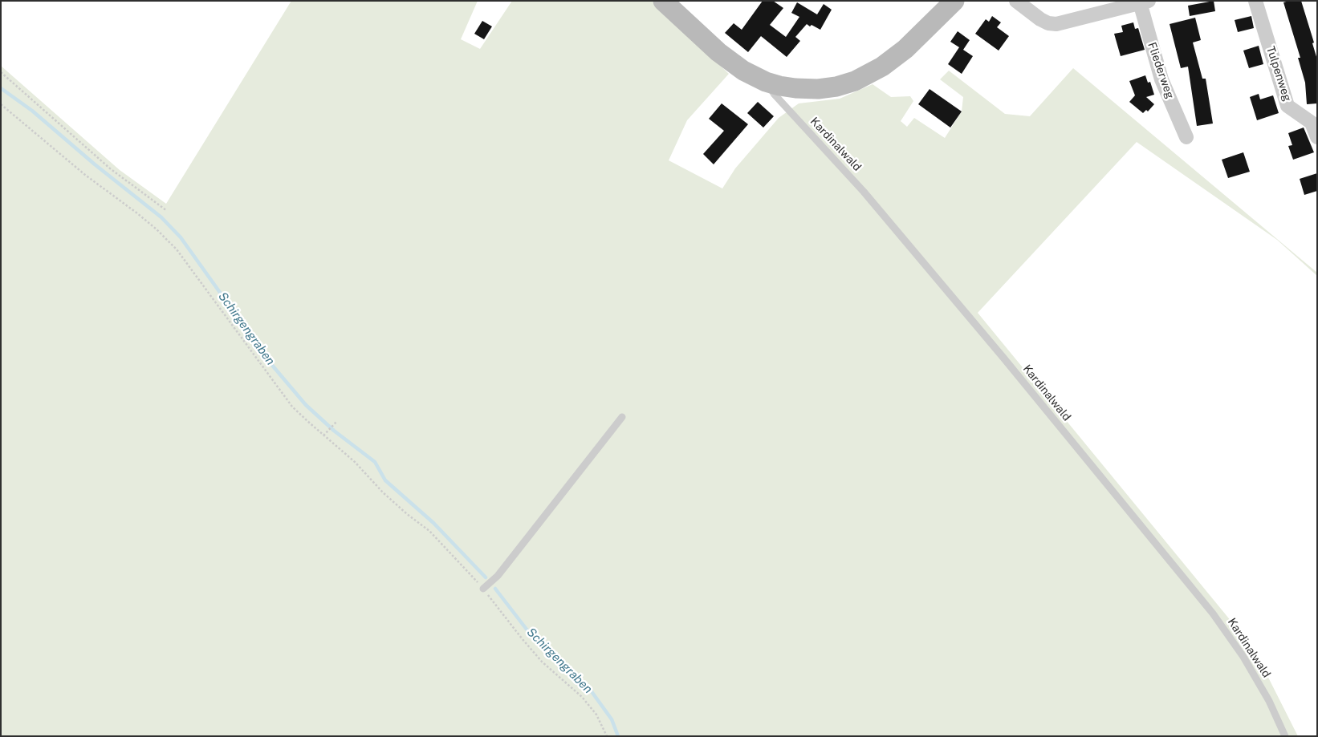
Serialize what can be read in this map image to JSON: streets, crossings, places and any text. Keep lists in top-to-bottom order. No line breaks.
{"streets":{"street":["Fliederweg","Tulpenweg"],"lane":["Kardinalwald"]},"water":["Schirgengraben"]}
